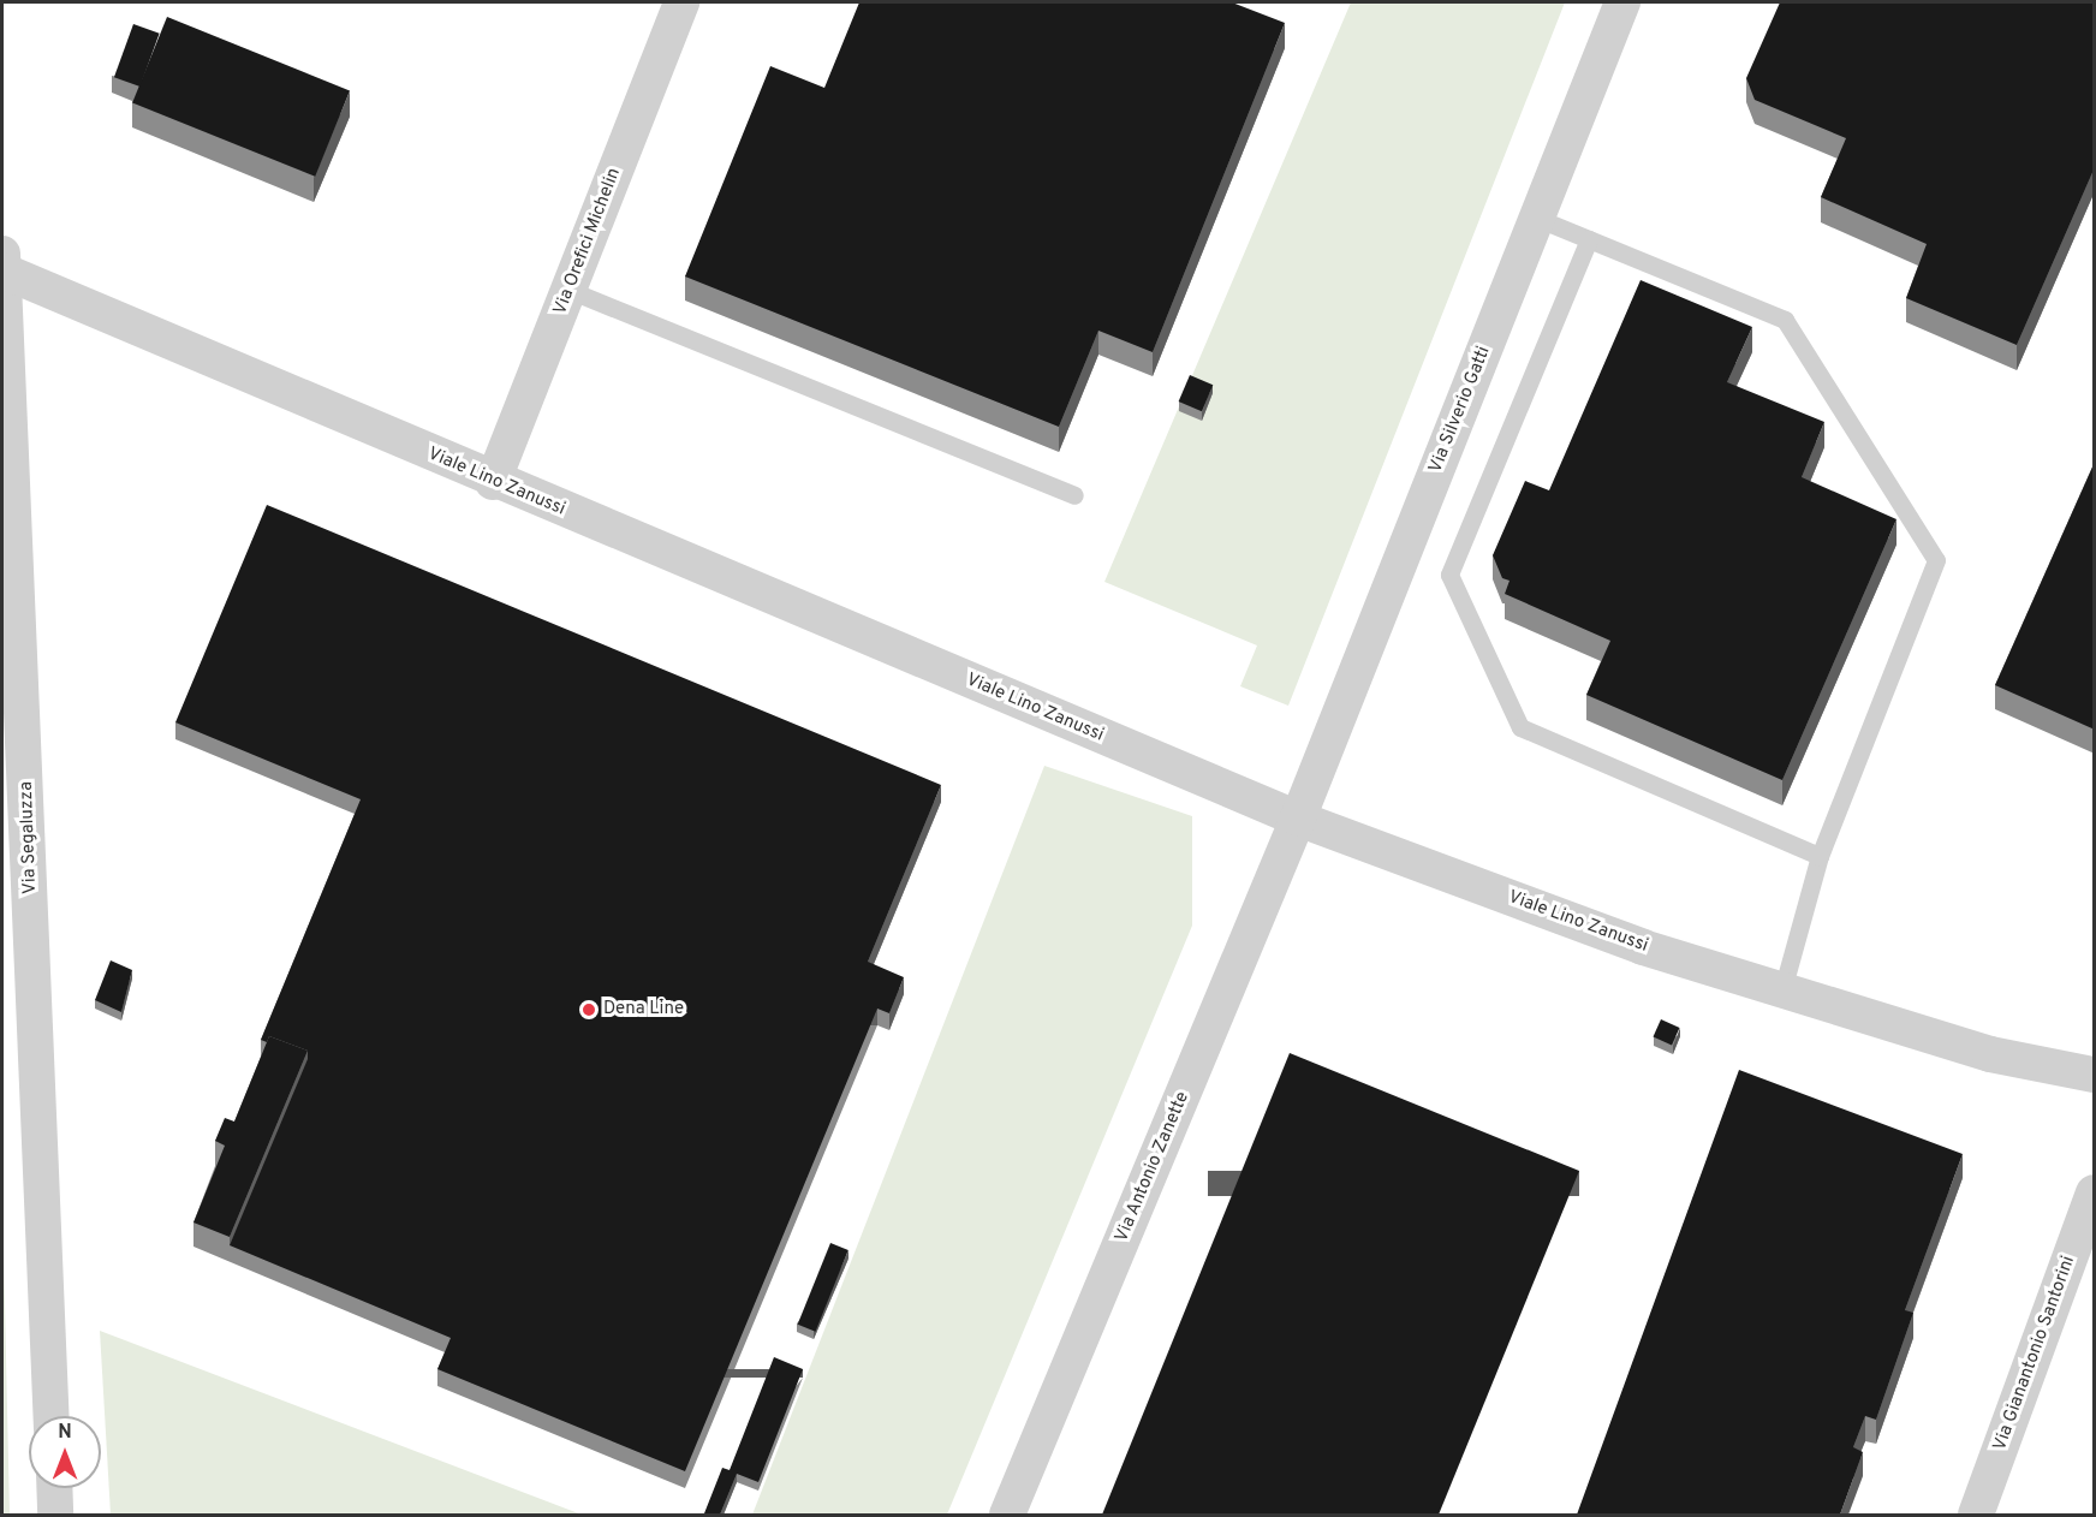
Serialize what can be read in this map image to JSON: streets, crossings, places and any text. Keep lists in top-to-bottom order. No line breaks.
{"streets":{"street":["Via Orefici Michelin","Via Silverio Gatti","Viale Lino Zanussi","Via Segaluzza","Via Antonio Zanette","Via Gianantonio Santorini"]},"crossings":[["Via Orefici Michelin","Viale Lino Zanussi"],["Via Silverio Gatti","Viale Lino Zanussi"],["Via Silverio Gatti","Via Antonio Zanette"],["Viale Lino Zanussi","Via Segaluzza"],["Viale Lino Zanussi","Via Antonio Zanette"]],"places":["Dena Line"],"north":"top"}
